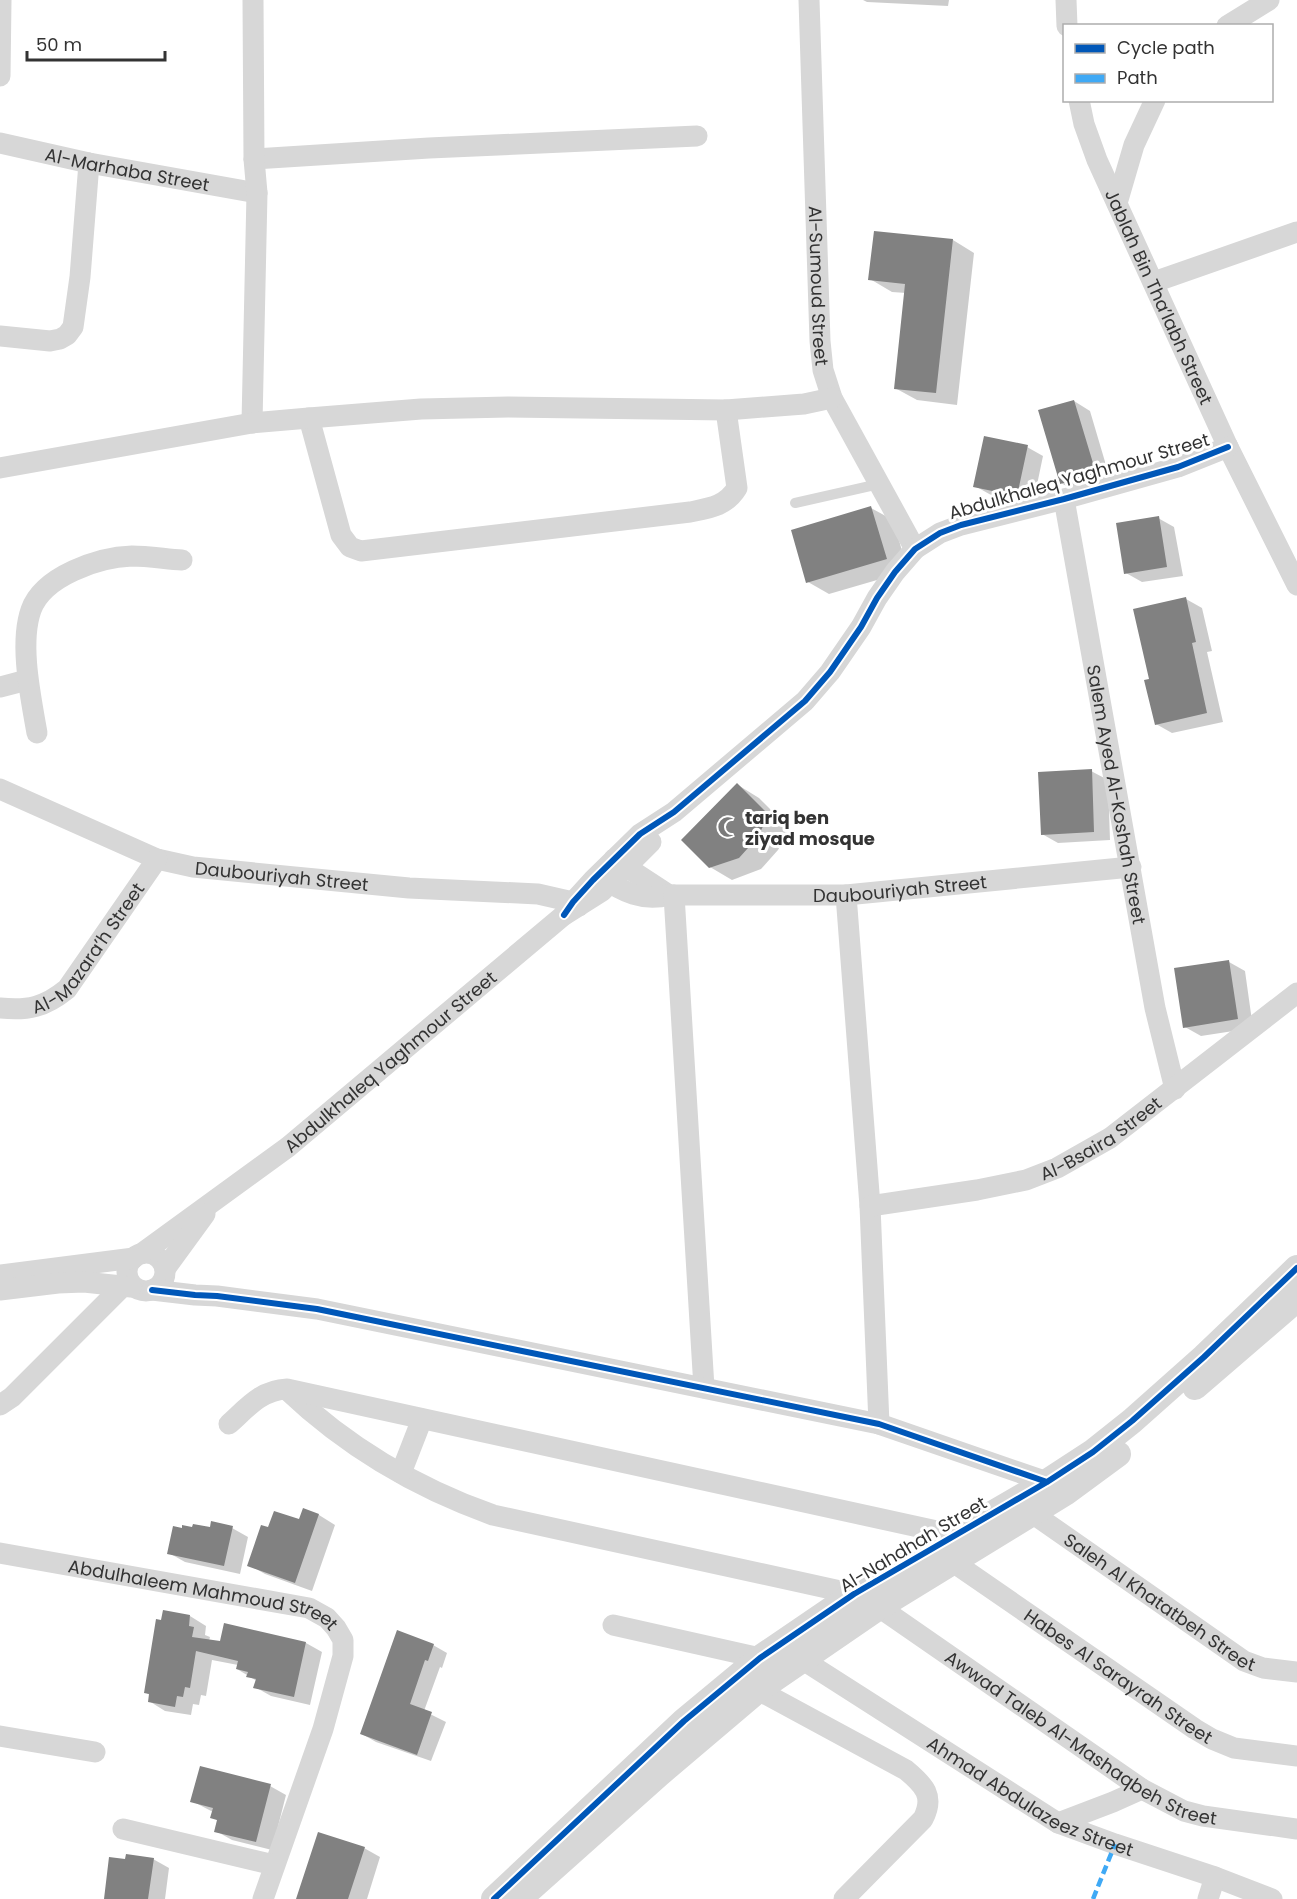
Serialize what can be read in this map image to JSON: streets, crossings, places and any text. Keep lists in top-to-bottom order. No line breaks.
{"streets":{"street":["Al-Marhaba Street","Al-Sumoud Street","Jablah Bin Tha’labh Street","Abdulkhaleq Yaghmour Street","Salem Ayed Al-Koshah Street","Daubouriyah Street","Al-Mazara’h Street","Al-Bsaira Street","Al-Nahdhah Street","Abdulhaleem Mahmoud Street","Saleh Al Khatatbeh Street","Habes Al Sarayrah Street","Awwad Taleb Al-Mashaqbeh Street","Ahmad Abdulazeez Street"]},"crossings":[["Al-Sumoud Street","Abdulkhaleq Yaghmour Street"],["Jablah Bin Tha’labh Street","Abdulkhaleq Yaghmour Street"],["Abdulkhaleq Yaghmour Street","Salem Ayed Al-Koshah Street"],["Abdulkhaleq Yaghmour Street","Daubouriyah Street"],["Salem Ayed Al-Koshah Street","Daubouriyah Street"],["Salem Ayed Al-Koshah Street","Al-Bsaira Street"],["Daubouriyah Street","Al-Mazara’h Street"],["Al-Nahdhah Street","Saleh Al Khatatbeh Street"],["Al-Nahdhah Street","Habes Al Sarayrah Street"],["Al-Nahdhah Street","Awwad Taleb Al-Mashaqbeh Street"],["Al-Nahdhah Street","Ahmad Abdulazeez Street"]],"places":{"mosque":["tariq ben ziyad mosque"]},"legend":["Cycle path","Path"],"scale_bar":"50 m"}
